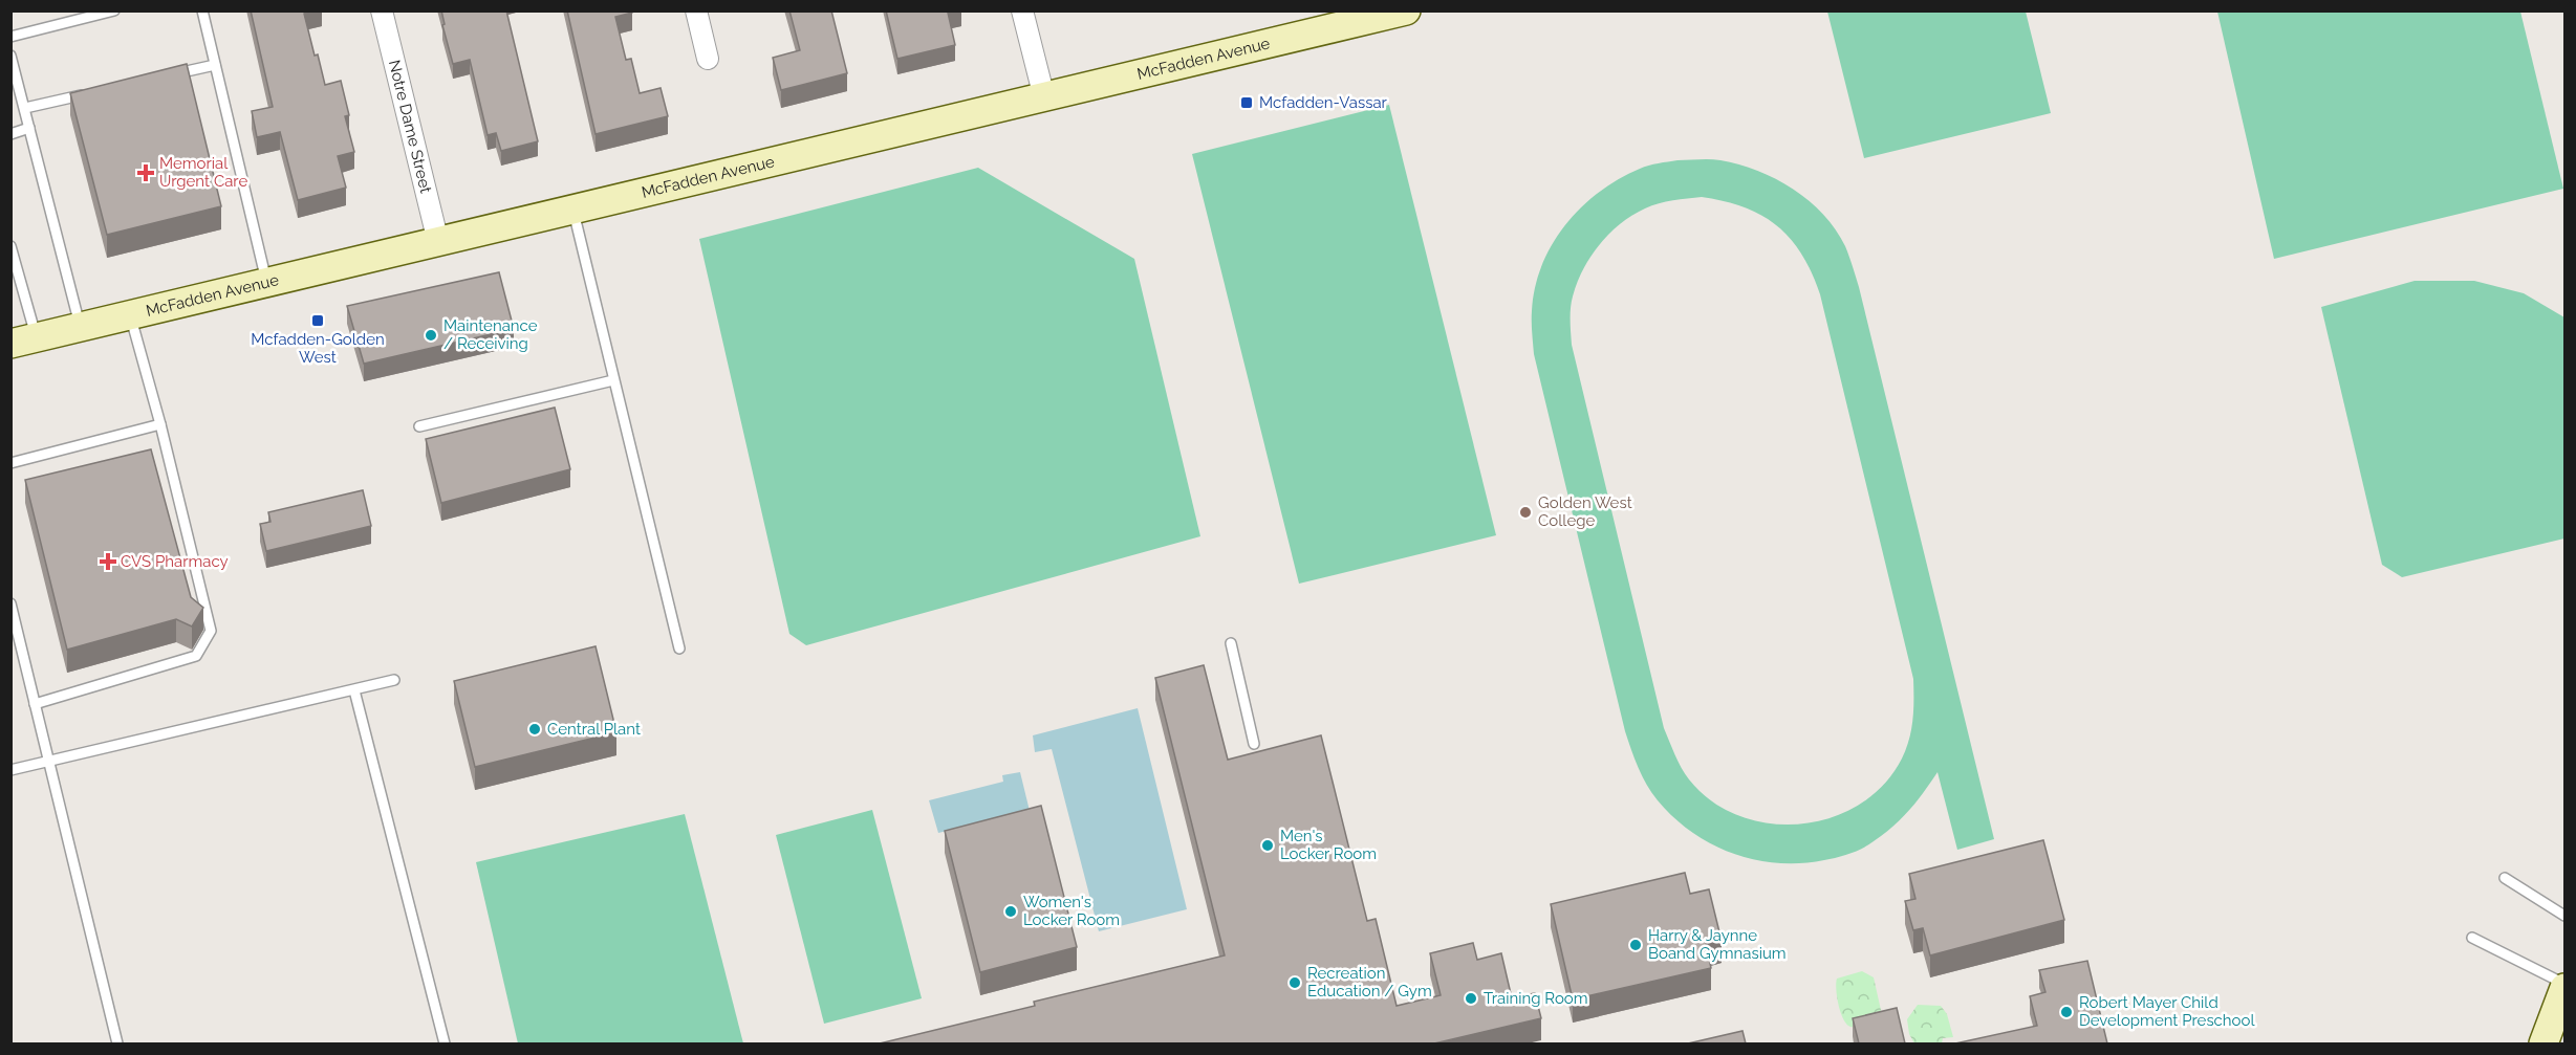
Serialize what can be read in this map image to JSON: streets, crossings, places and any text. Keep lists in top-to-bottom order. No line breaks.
{"streets":{"street":["McFadden Avenue","Notre Dame Street"]},"crossings":[["McFadden Avenue","Notre Dame Street"]],"places":{"transit":["Mcfadden-Vassar","Mcfadden-Golden West"],"health":["Memorial Urgent Care","CVS Pharmacy"],"other":["Maintenance / Receiving","Golden West College","Central Plant","Men's Locker Room","Women's Locker Room","Harry & Jaynne Boand Gymnasium","Recreation Education / Gym","Training Room","Robert Mayer Child Development Preschool"]}}
